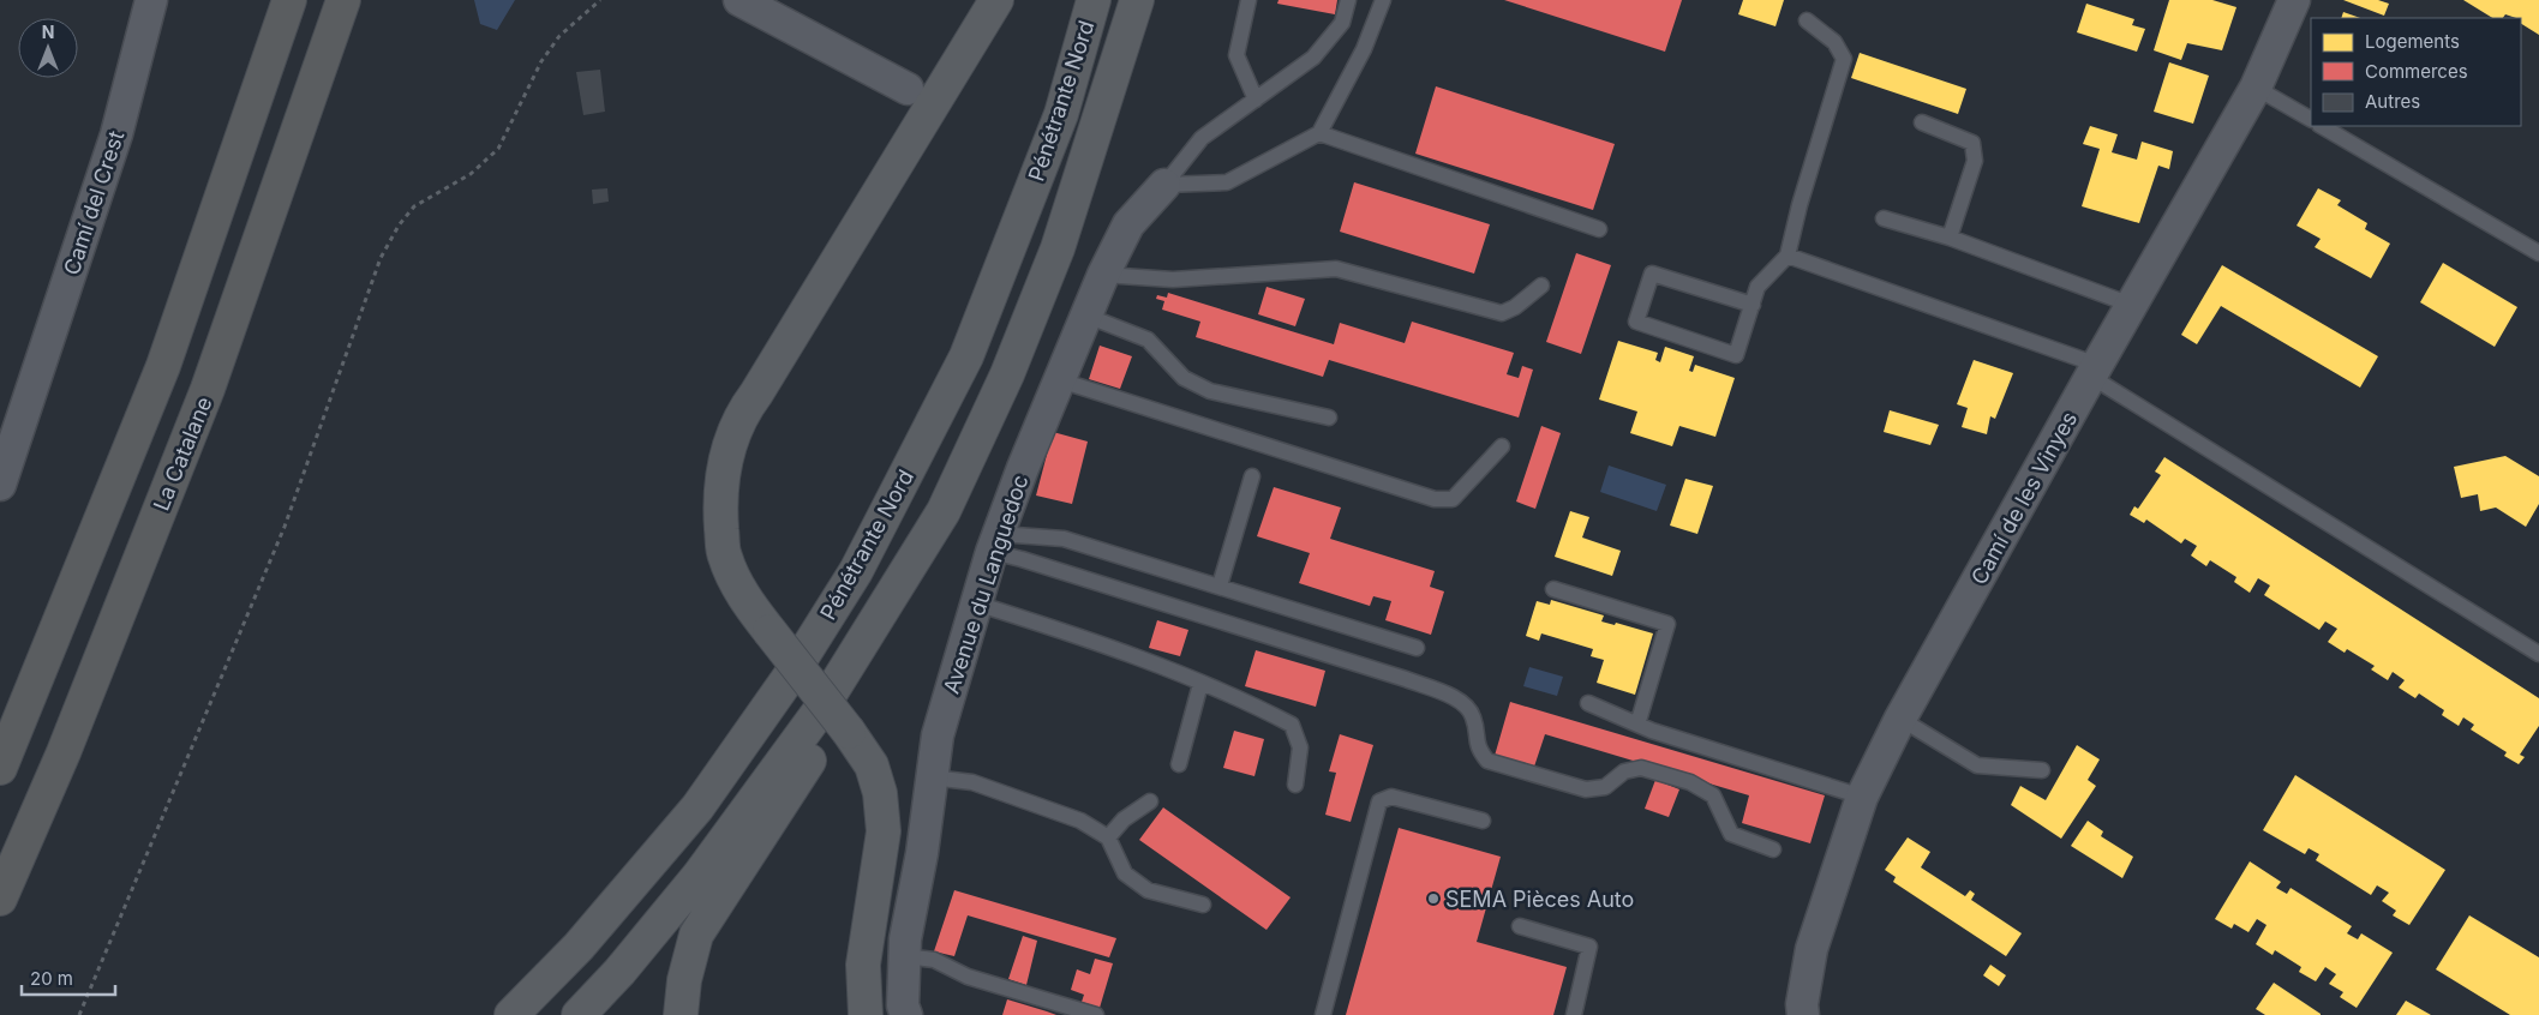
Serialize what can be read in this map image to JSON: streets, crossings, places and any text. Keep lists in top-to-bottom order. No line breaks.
{"streets":{"highway":["Pénétrante Nord","La Catalane"],"street":["Camí del Crest","Camí de les Vinyes","Avenue du Languedoc"]},"places":["SEMA Pièces Auto"],"legend":["Logements","Commerces","Autres"],"scale_bar":"20 m","north":"top"}
